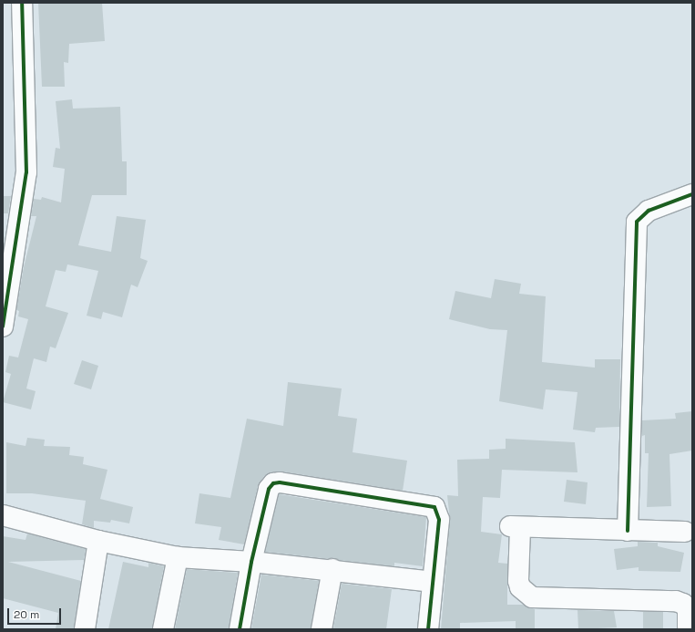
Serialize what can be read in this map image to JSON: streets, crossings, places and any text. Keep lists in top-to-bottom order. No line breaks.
{"scale_bar":"20 m"}
